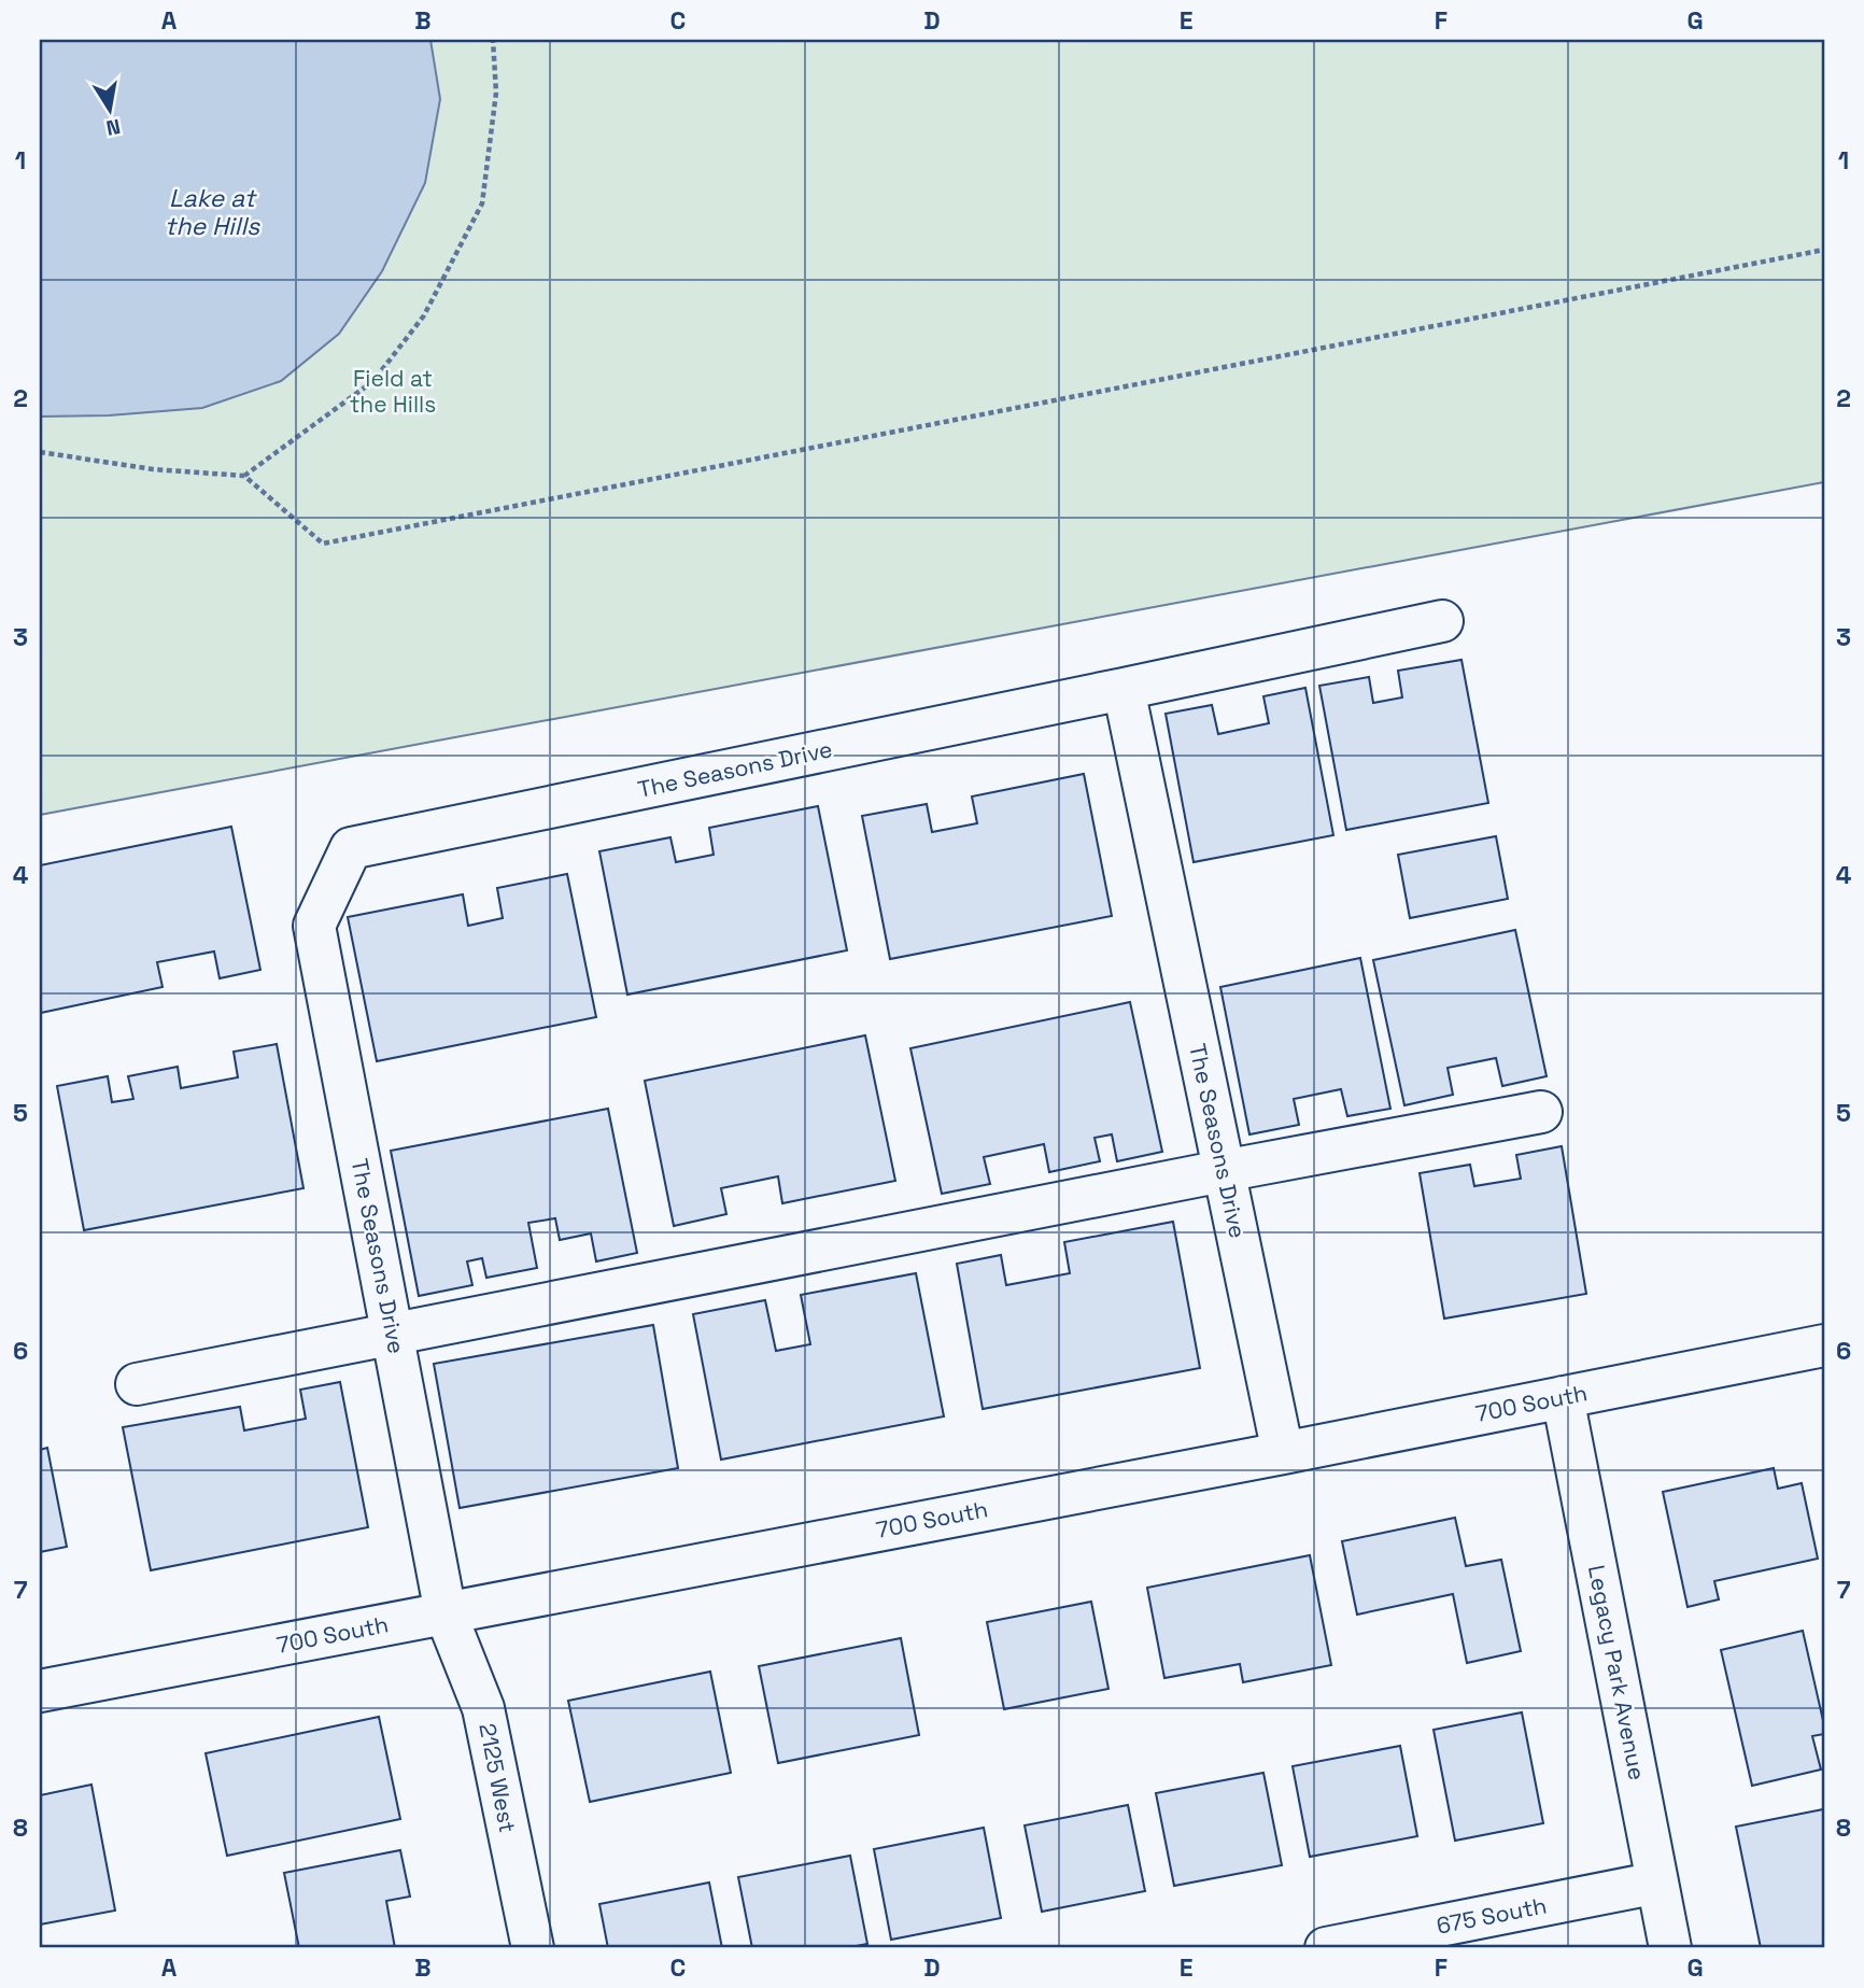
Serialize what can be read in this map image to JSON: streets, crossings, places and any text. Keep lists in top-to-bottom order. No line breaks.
{"streets":{"street":["The Seasons Drive","700 South","Legacy Park Avenue","2125 West","675 South"]},"crossings":[["The Seasons Drive","700 South"],["The Seasons Drive","2125 West"],["700 South","Legacy Park Avenue"],["700 South","2125 West"],["Legacy Park Avenue","675 South"]],"water":["Lake at the Hills"],"parks":["Field at the Hills"],"north":"bottom","grid":{"columns":["A","B","C","D","E","F","G"],"rows":["1","2","3","4","5","6","7","8"]}}
